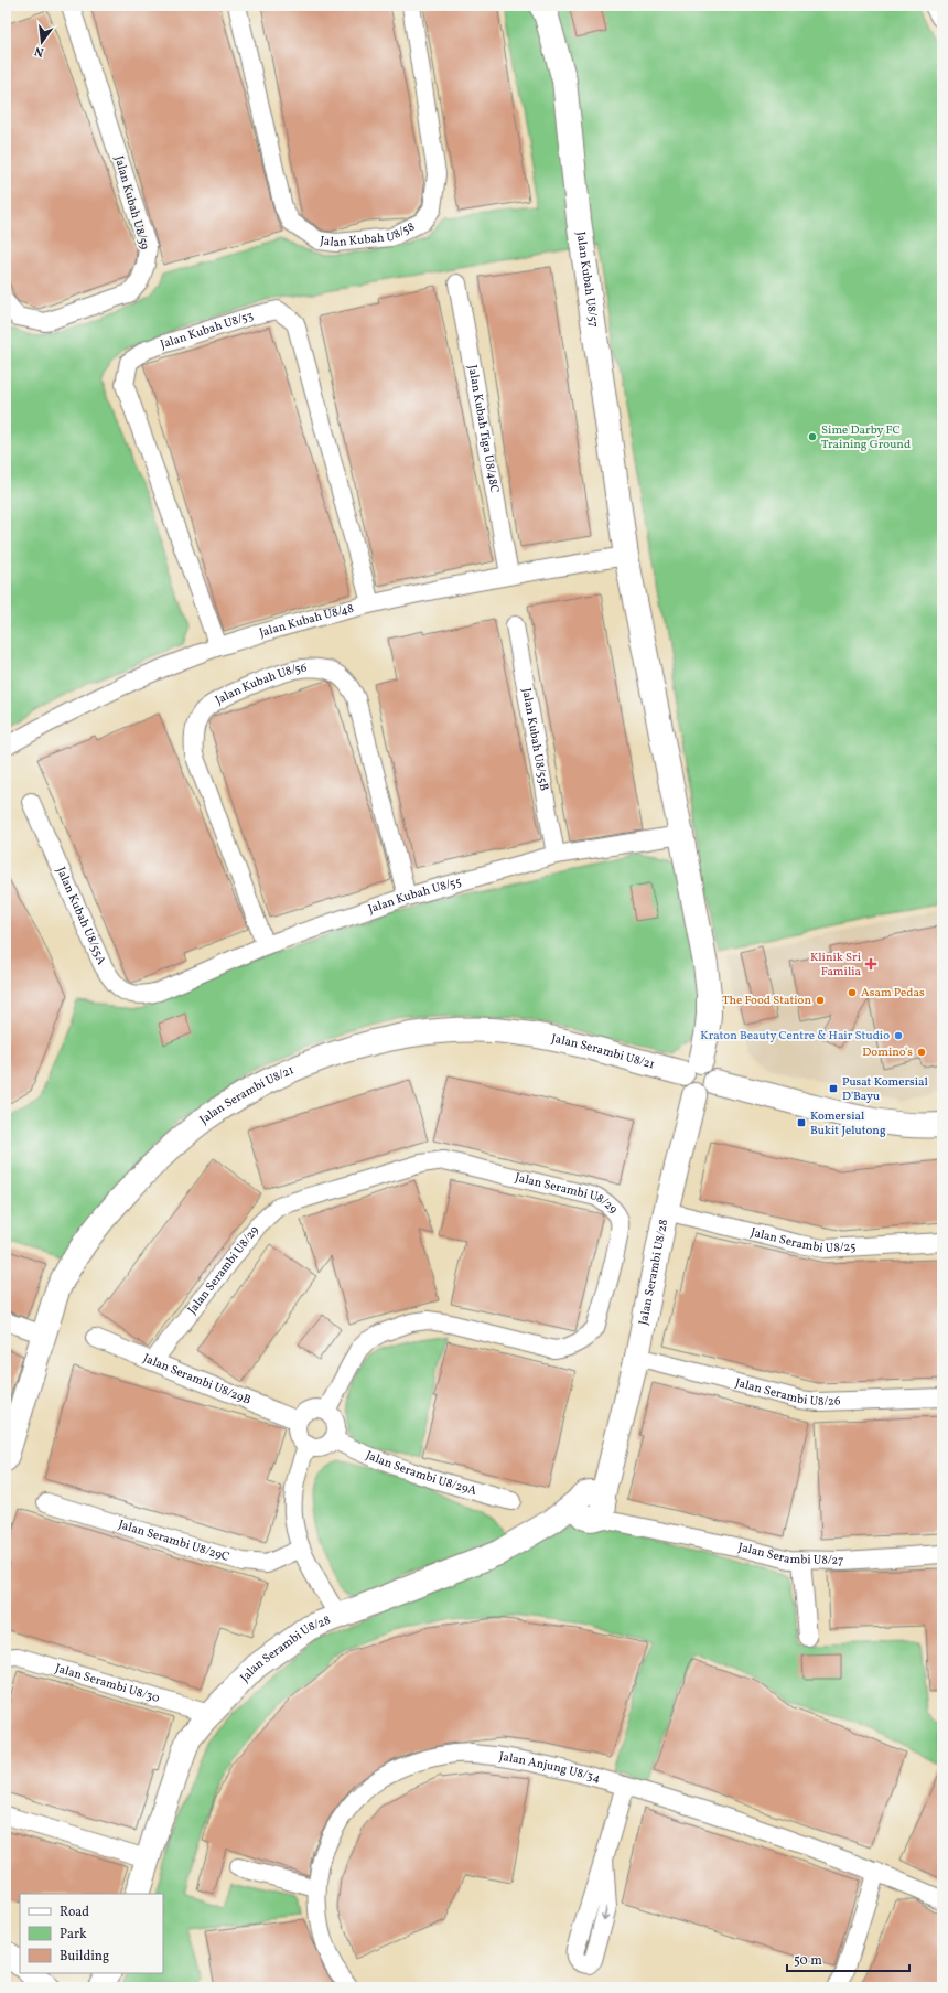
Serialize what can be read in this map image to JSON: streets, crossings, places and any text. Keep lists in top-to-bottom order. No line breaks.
{"streets":{"street":["Jalan Kubah U8/59","Jalan Kubah U8/58","Jalan Kubah U8/57","Jalan Kubah U8/53","Jalan Kubah Tiga U8/48C","Jalan Kubah U8/48","Jalan Kubah U8/56","Jalan Kubah U8/55B","Jalan Kubah U8/55","Jalan Kubah U8/55A","Jalan Serambi U8/21","Jalan Serambi U8/29","Jalan Serambi U8/25","Jalan Serambi U8/28","Jalan Serambi U8/29B","Jalan Serambi U8/26","Jalan Serambi U8/29A","Jalan Serambi U8/29C","Jalan Serambi U8/27","Jalan Serambi U8/30","Jalan Anjung U8/34"]},"crossings":[["Jalan Kubah U8/57","Jalan Kubah U8/48"],["Jalan Kubah U8/57","Jalan Kubah U8/55"],["Jalan Kubah U8/57","Jalan Serambi U8/21"],["Jalan Kubah U8/57","Jalan Serambi U8/28"],["Jalan Kubah U8/53","Jalan Kubah U8/48"],["Jalan Kubah Tiga U8/48C","Jalan Kubah U8/48"],["Jalan Kubah U8/56","Jalan Kubah U8/55"],["Jalan Kubah U8/55B","Jalan Kubah U8/55"],["Jalan Kubah U8/55","Jalan Kubah U8/55A"],["Jalan Serambi U8/21","Jalan Serambi U8/28"],["Jalan Serambi U8/29","Jalan Serambi U8/29B"],["Jalan Serambi U8/29","Jalan Serambi U8/29A"],["Jalan Serambi U8/25","Jalan Serambi U8/28"],["Jalan Serambi U8/28","Jalan Serambi U8/26"],["Jalan Serambi U8/28","Jalan Serambi U8/27"],["Jalan Serambi U8/28","Jalan Serambi U8/30"],["Jalan Serambi U8/29B","Jalan Serambi U8/29A"]],"places":{"other":["Sime Darby FC Training Ground","Asam Pedas","The Food Station","Kraton Beauty Centre & Hair Studio","Domino's"],"health":["Klinik Sri Familia"],"transit":["Pusat Komersial D'Bayu","Komersial Bukit Jelutong"]},"legend":["Road","Park","Building"],"scale_bar":"50 m","north":"bottom"}
